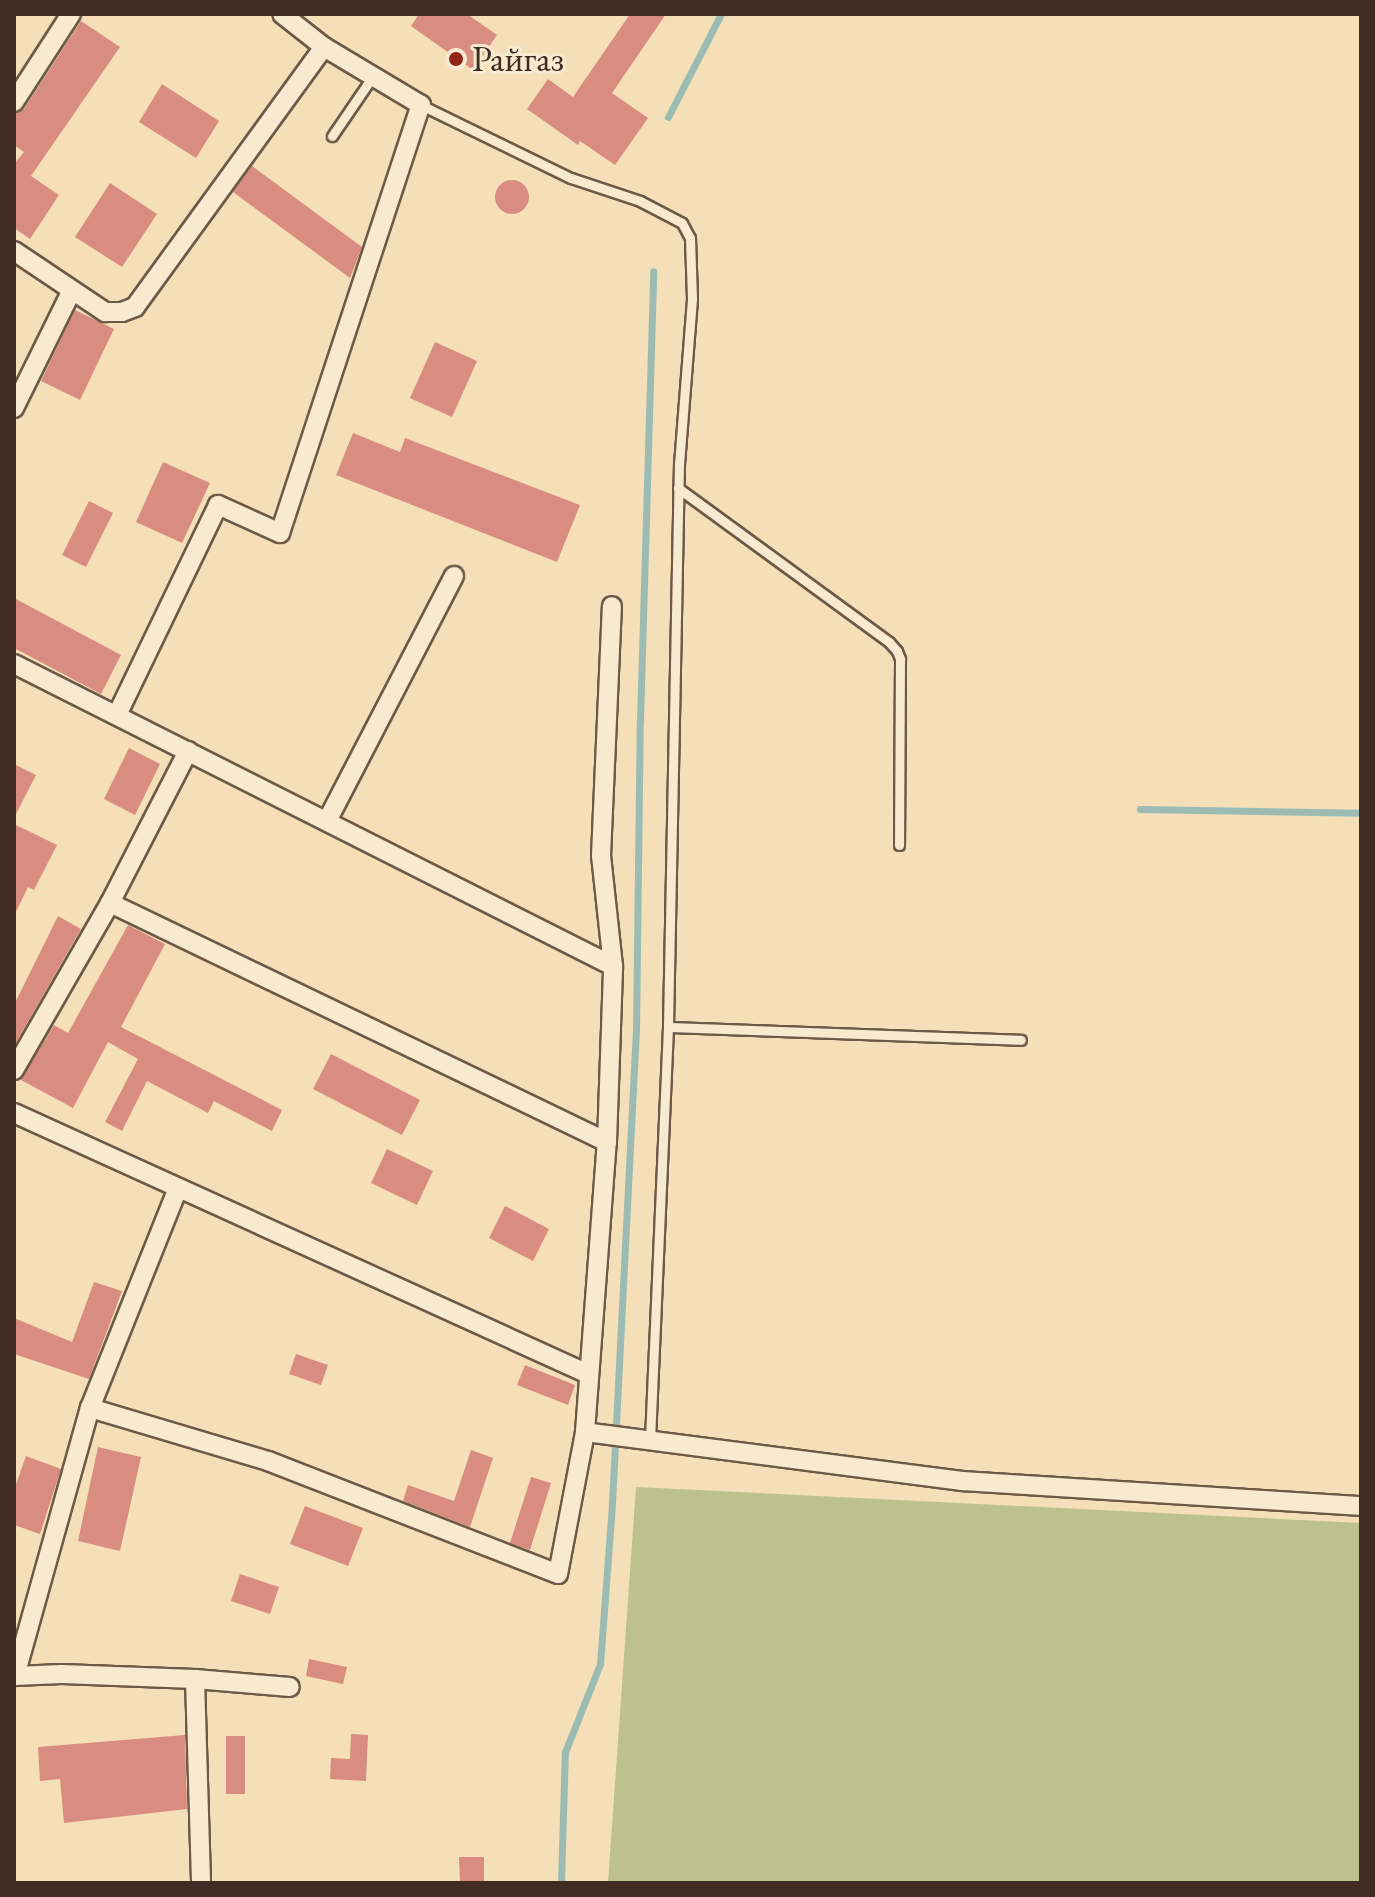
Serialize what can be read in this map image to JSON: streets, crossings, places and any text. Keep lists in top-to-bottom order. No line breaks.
{"places":["Райгаз"]}
